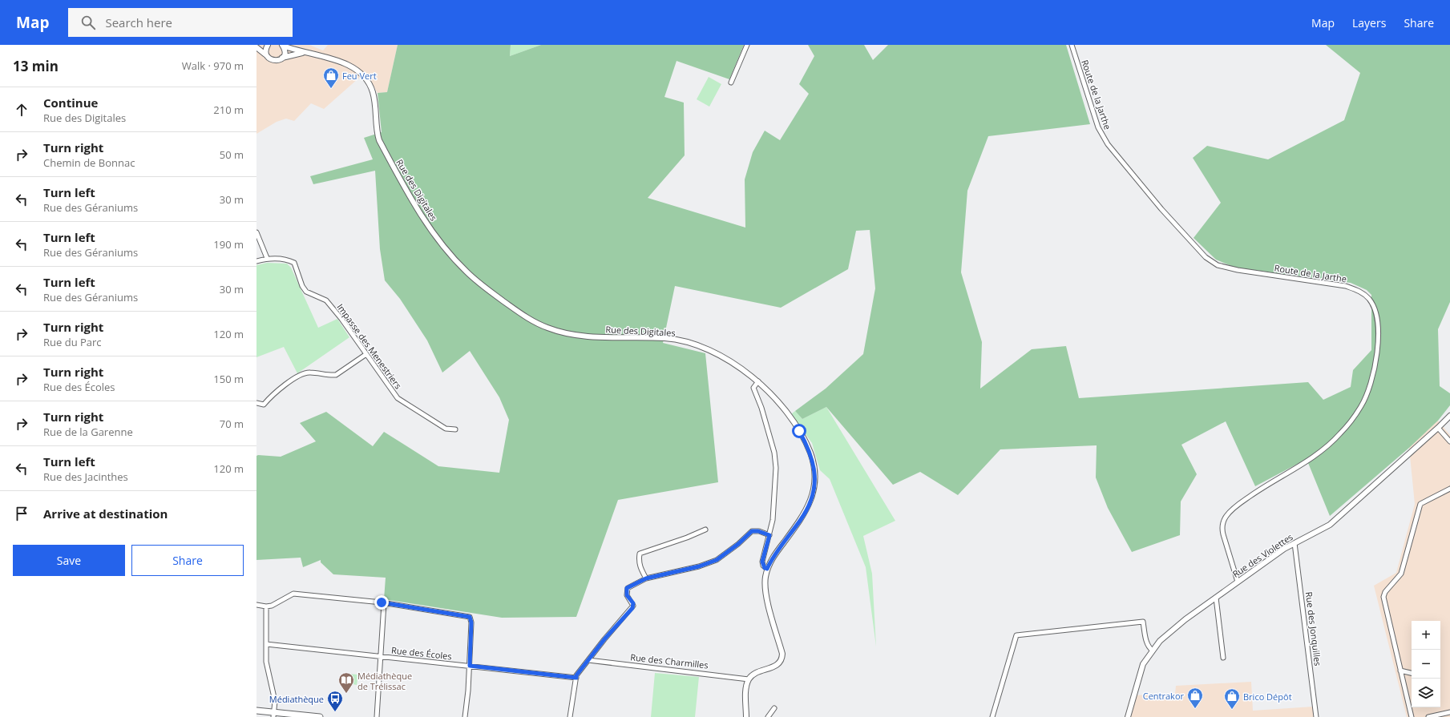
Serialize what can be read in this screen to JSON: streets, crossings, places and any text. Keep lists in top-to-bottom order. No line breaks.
{"streets":{"street":["Route de la Jarthe","Rue des Digitales","Impasse des Menestriers","Rue des Violettes","Rue des Jonquilles","Rue des Écoles","Rue des Charmilles"]},"crossings":[["Route de la Jarthe","Rue des Violettes"],["Rue des Digitales","Rue des Charmilles"],["Rue des Violettes","Rue des Jonquilles"]],"places":{"shop":["Feu Vert","Centrakor","Brico Dépôt"],"library":["Médiathèque de Trélissac"],"bus stop":["Médiathèque"]},"page":{"header":"Map","search":"Search here","nav":["Map","Layers","Share"],"heading":["13 min","Walk · 970 m"],"list":[["Continue","Rue des Digitales","210 m"],["Turn right","Chemin de Bonnac","50 m"],["Turn left","Rue des Géraniums","30 m"],["Turn left","Rue des Géraniums","190 m"],["Turn left","Rue des Géraniums","30 m"],["Turn right","Rue du Parc","120 m"],["Turn right","Rue des Écoles","150 m"],["Turn right","Rue de la Garenne","70 m"],["Turn left","Rue des Jacinthes","120 m"],"Arrive at destination"],"buttons":["Save","Share"],"map_buttons":["+","−"]}}
